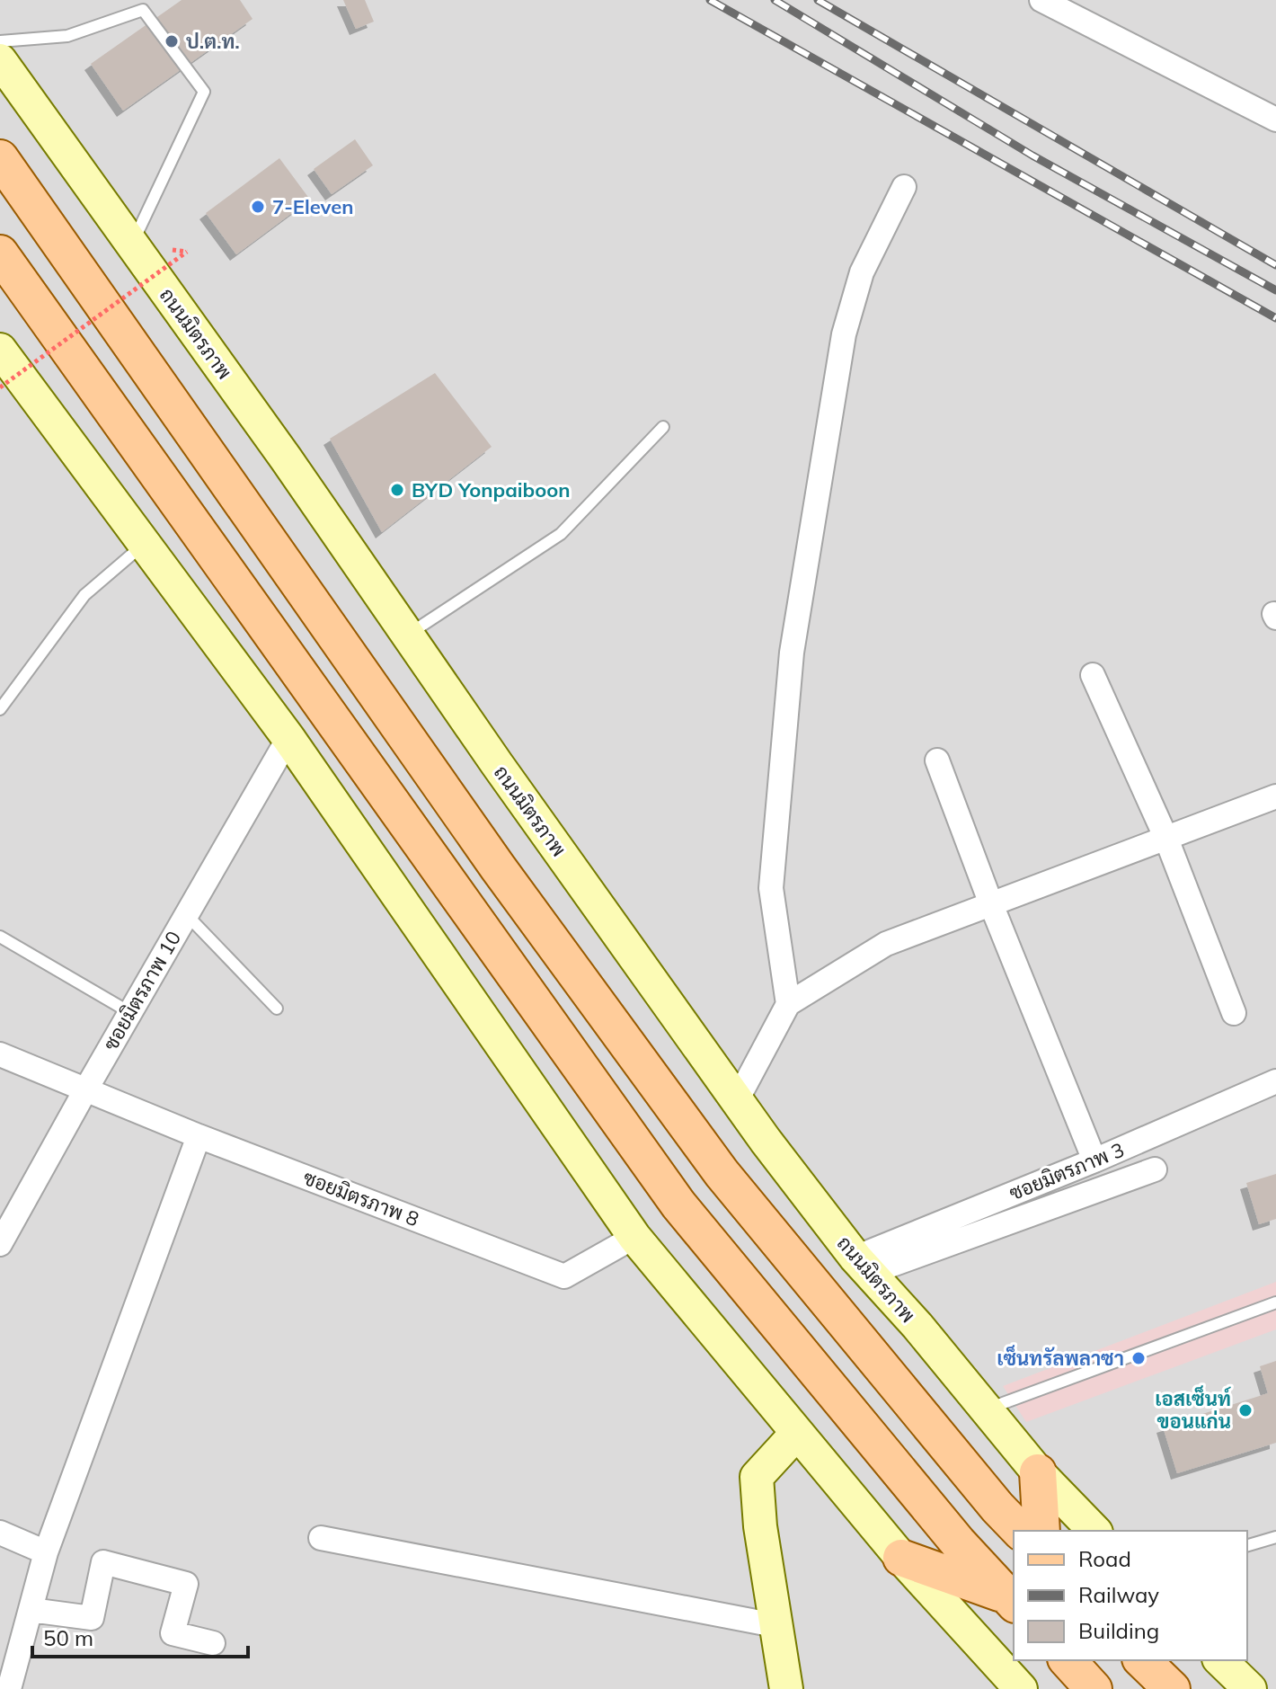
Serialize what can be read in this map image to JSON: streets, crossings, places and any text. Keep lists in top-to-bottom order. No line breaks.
{"streets":{"main road":["ถนนมิตรภาพ"],"street":["ซอยมิตรภาพ 10","ซอยมิตรภาพ 3","ซอยมิตรภาพ 8"]},"crossings":[["ถนนมิตรภาพ","ซอยมิตรภาพ 3"],["ซอยมิตรภาพ 10","ซอยมิตรภาพ 8"]],"places":["ป.ต.ท.","7-Eleven","BYD Yonpaiboon","เซ็นทรัลพลาซา","เอสเซ็นท์ ขอนแก่น"],"legend":["Road","Railway","Building"],"scale_bar":"50 m"}
